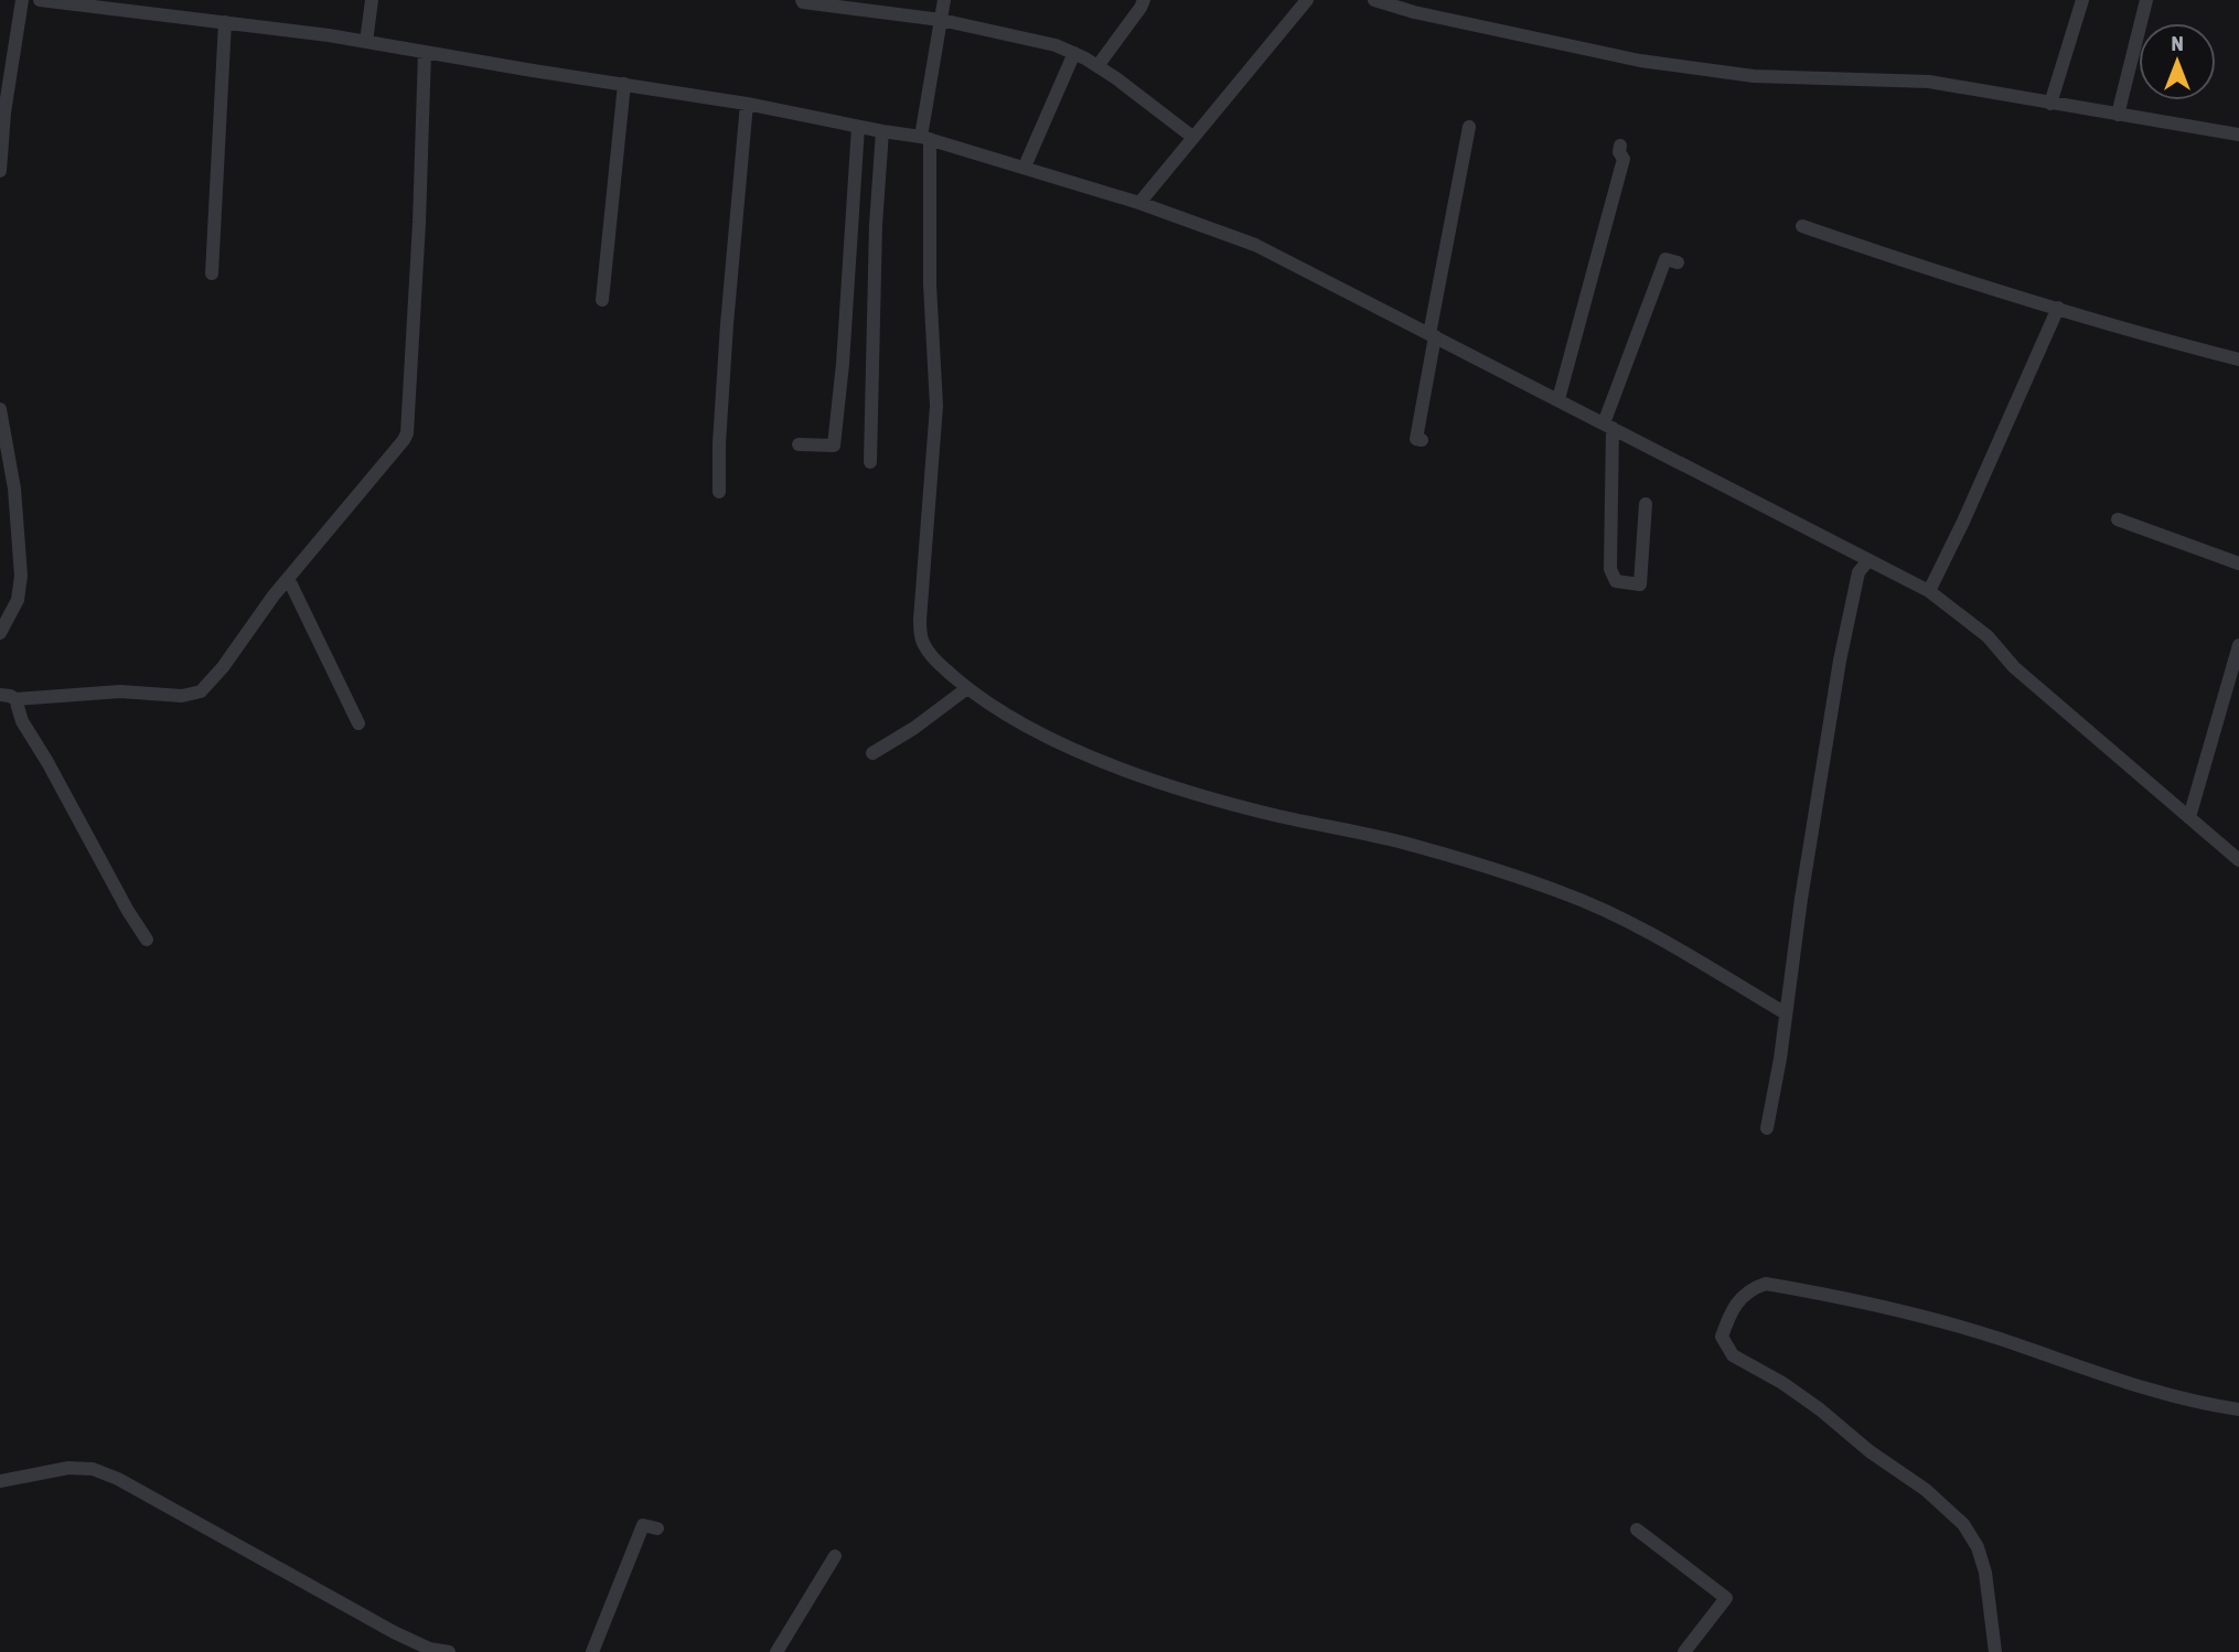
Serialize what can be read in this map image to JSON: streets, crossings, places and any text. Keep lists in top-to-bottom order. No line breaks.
{"north":"top"}
